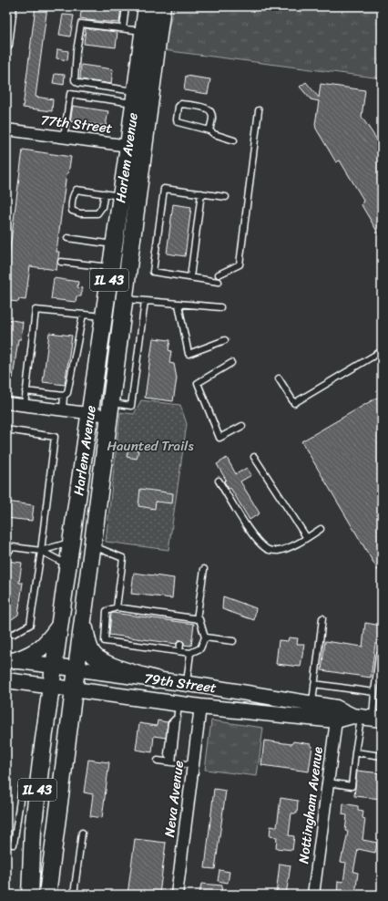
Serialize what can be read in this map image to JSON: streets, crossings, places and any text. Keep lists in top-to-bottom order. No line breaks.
{"streets":{"main road":["Harlem Avenue","IL 43","79th Street"],"street":["77th Street","Neva Avenue","Nottingham Avenue"]},"crossings":[["77th Street","Harlem Avenue"],["Harlem Avenue","79th Street"],["79th Street","Neva Avenue"],["79th Street","Nottingham Avenue"]],"parks":["Haunted Trails"]}
